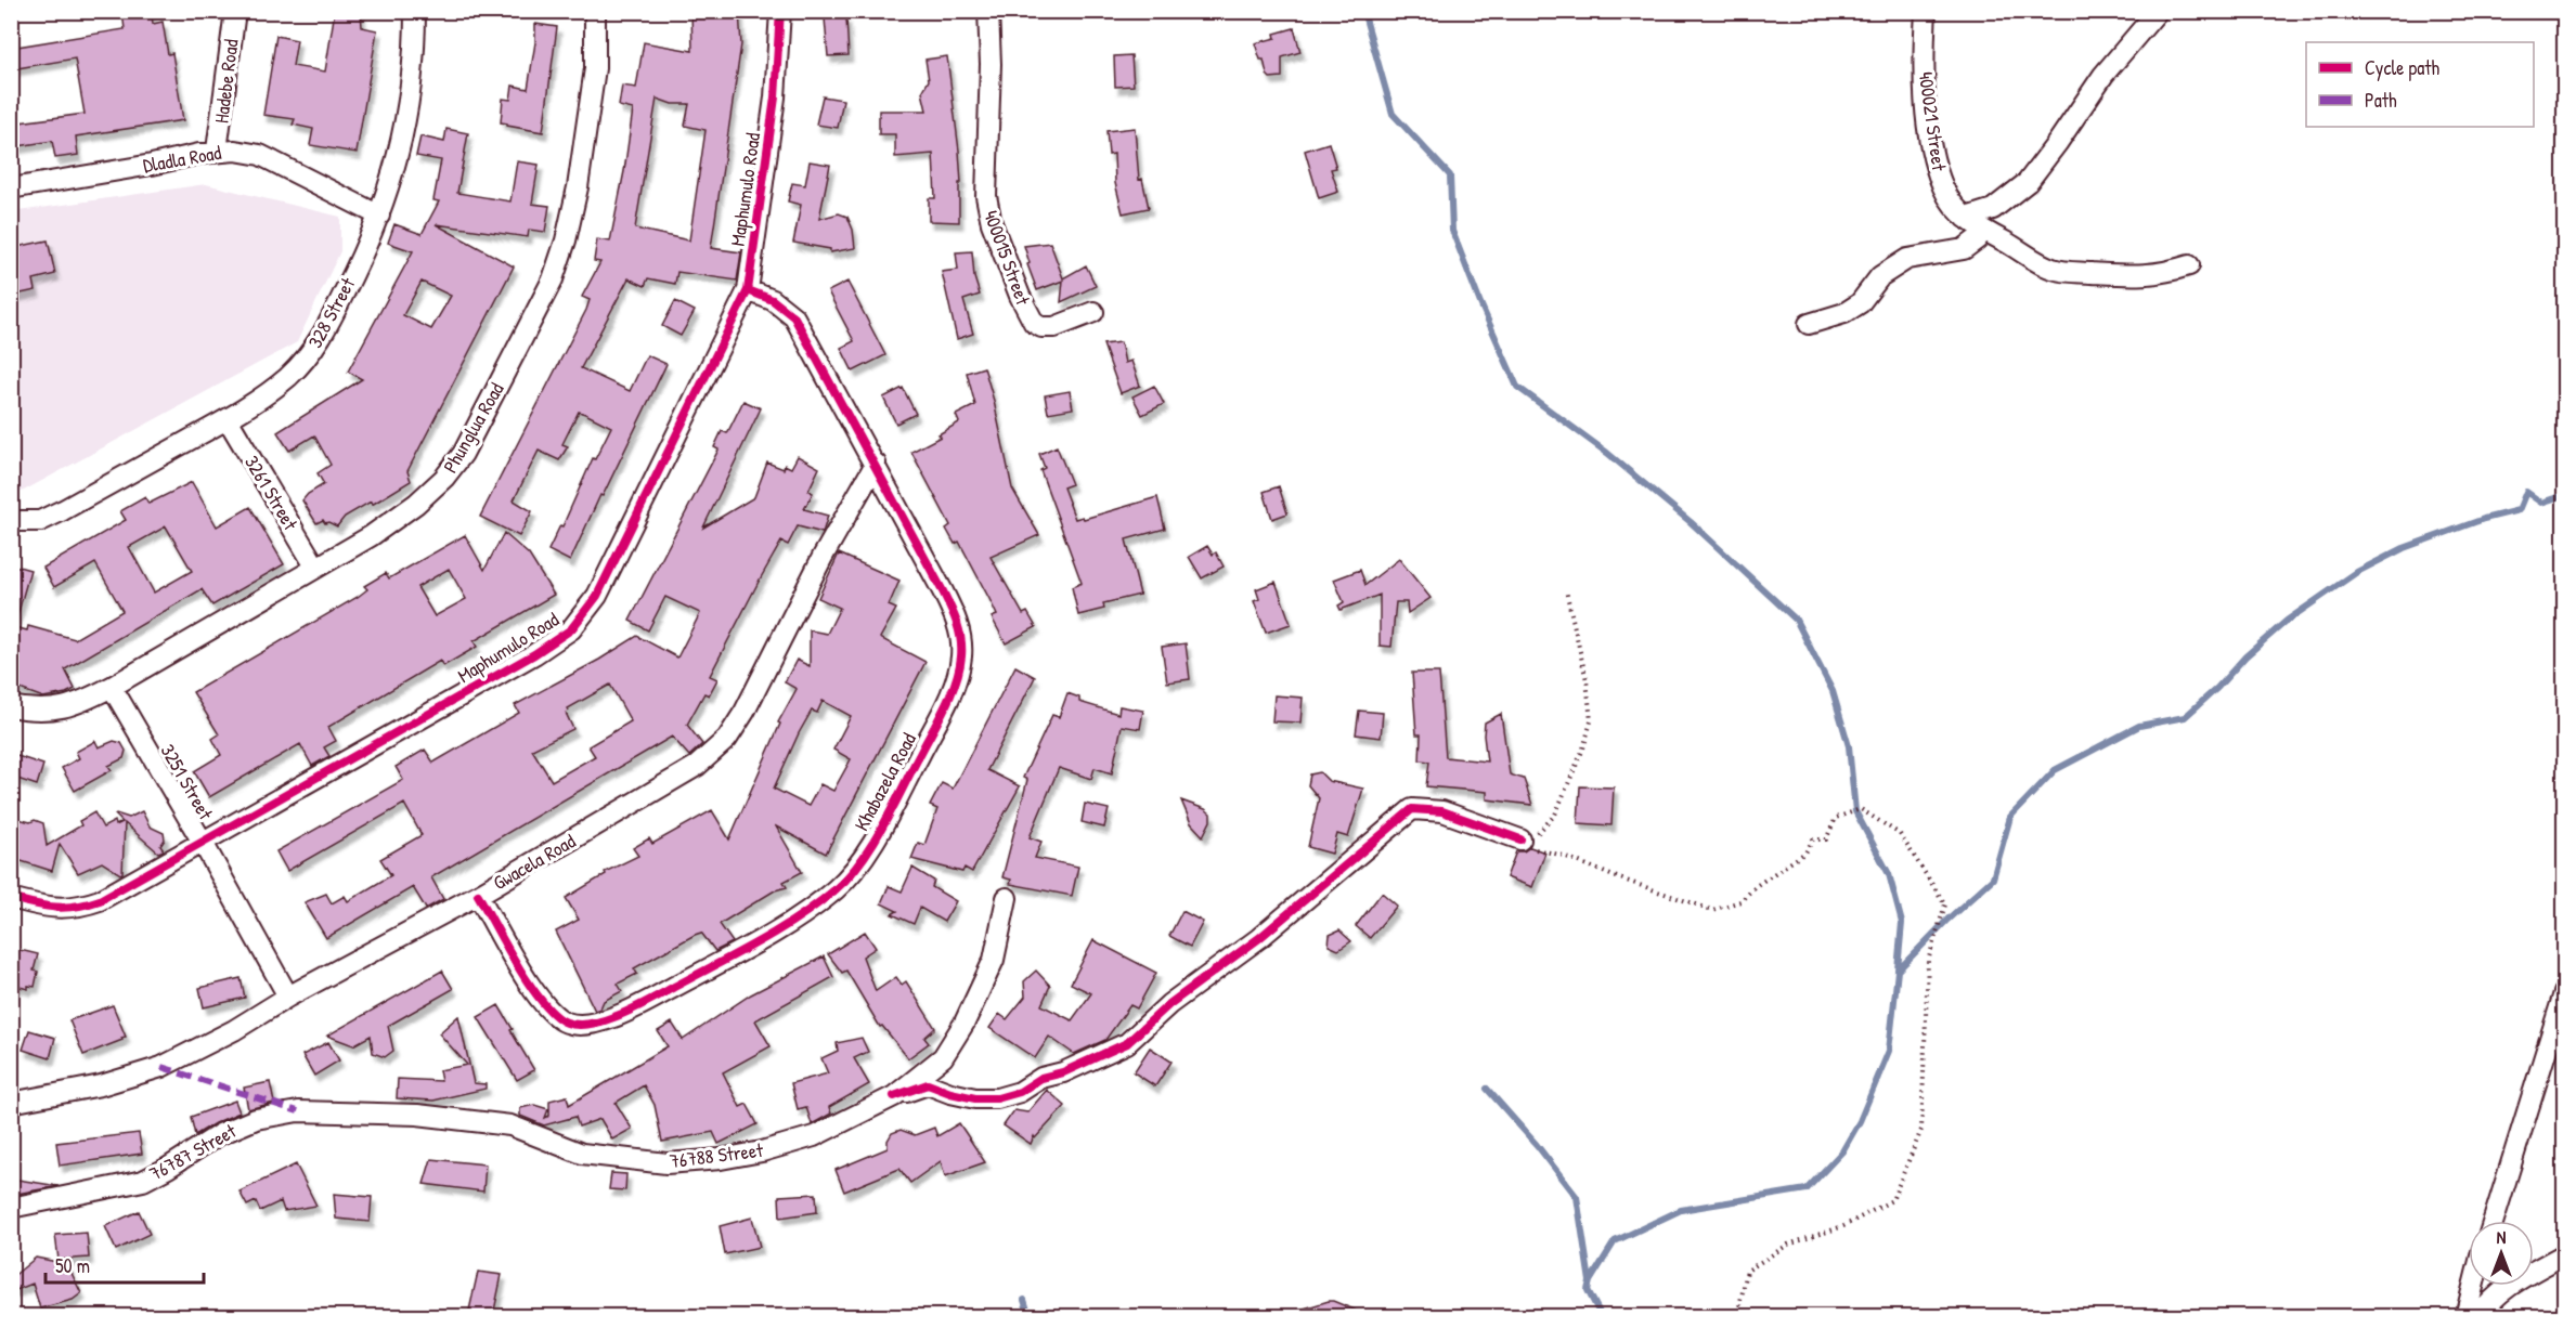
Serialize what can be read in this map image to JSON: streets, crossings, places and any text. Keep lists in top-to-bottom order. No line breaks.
{"streets":{"street":["Hadebe Road","400021 Street","Dladla Road","Maphumulo Road","400015 Street","328 Street","Phunglua Road","3261 Street","3251 Street","Khabazela Road","Gwacela Road","76787 Street","76788 Street"]},"crossings":[["Hadebe Road","Dladla Road"],["Dladla Road","328 Street"],["Maphumulo Road","3251 Street"],["Maphumulo Road","Khabazela Road"],["328 Street","3261 Street"],["Phunglua Road","3261 Street"],["Phunglua Road","3251 Street"],["3251 Street","Gwacela Road"],["Khabazela Road","Gwacela Road"],["76787 Street","76788 Street"]],"legend":["Cycle path","Path"],"scale_bar":"50 m","north":"top"}
